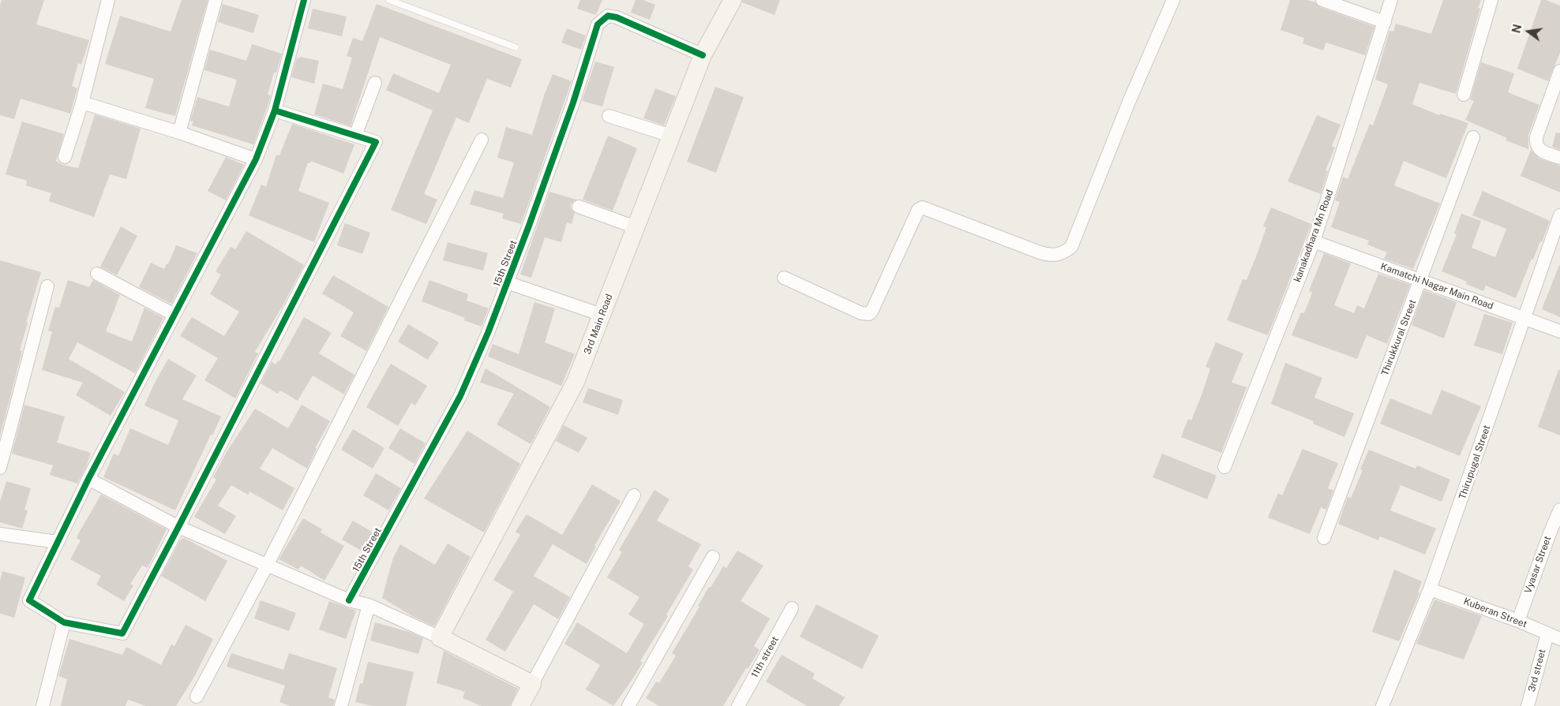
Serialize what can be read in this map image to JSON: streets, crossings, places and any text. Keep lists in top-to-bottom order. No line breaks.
{"streets":{"street":["kanakadhara Mn Road","15th Street","Kamatchi Nagar Main Road","3rd Main Road","Thirukkural Street","Thirupugal Street","Vyasar Street","Kuberan Street","11th street","3rd street"]},"crossings":[["kanakadhara Mn Road","Kamatchi Nagar Main Road"],["15th Street","3rd Main Road"],["Kamatchi Nagar Main Road","Thirukkural Street"],["Kamatchi Nagar Main Road","Thirupugal Street"],["Thirupugal Street","Kuberan Street"],["Vyasar Street","Kuberan Street"],["Kuberan Street","3rd street"]],"north":"left"}
